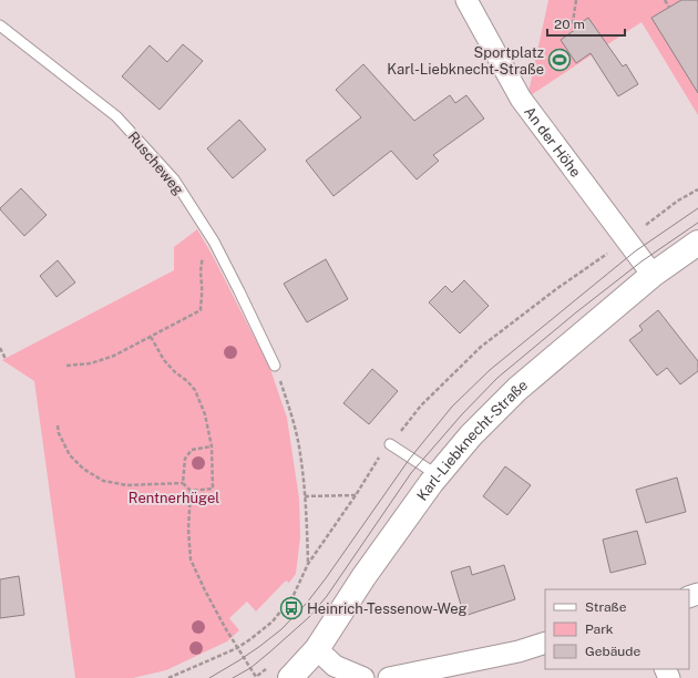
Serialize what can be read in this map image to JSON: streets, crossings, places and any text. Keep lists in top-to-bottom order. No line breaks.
{"streets":{"street":["An der Höhe","Karl-Liebknecht-Straße"],"lane":["Ruscheweg"]},"crossings":[["An der Höhe","Karl-Liebknecht-Straße"]],"parks":["Rentnerhügel"],"places":{"sports":["Sportplatz Karl-Liebknecht-Straße"],"bus stop":["Heinrich-Tessenow-Weg"]},"legend":["Straße","Park","Gebäude"],"scale_bar":"20 m"}
